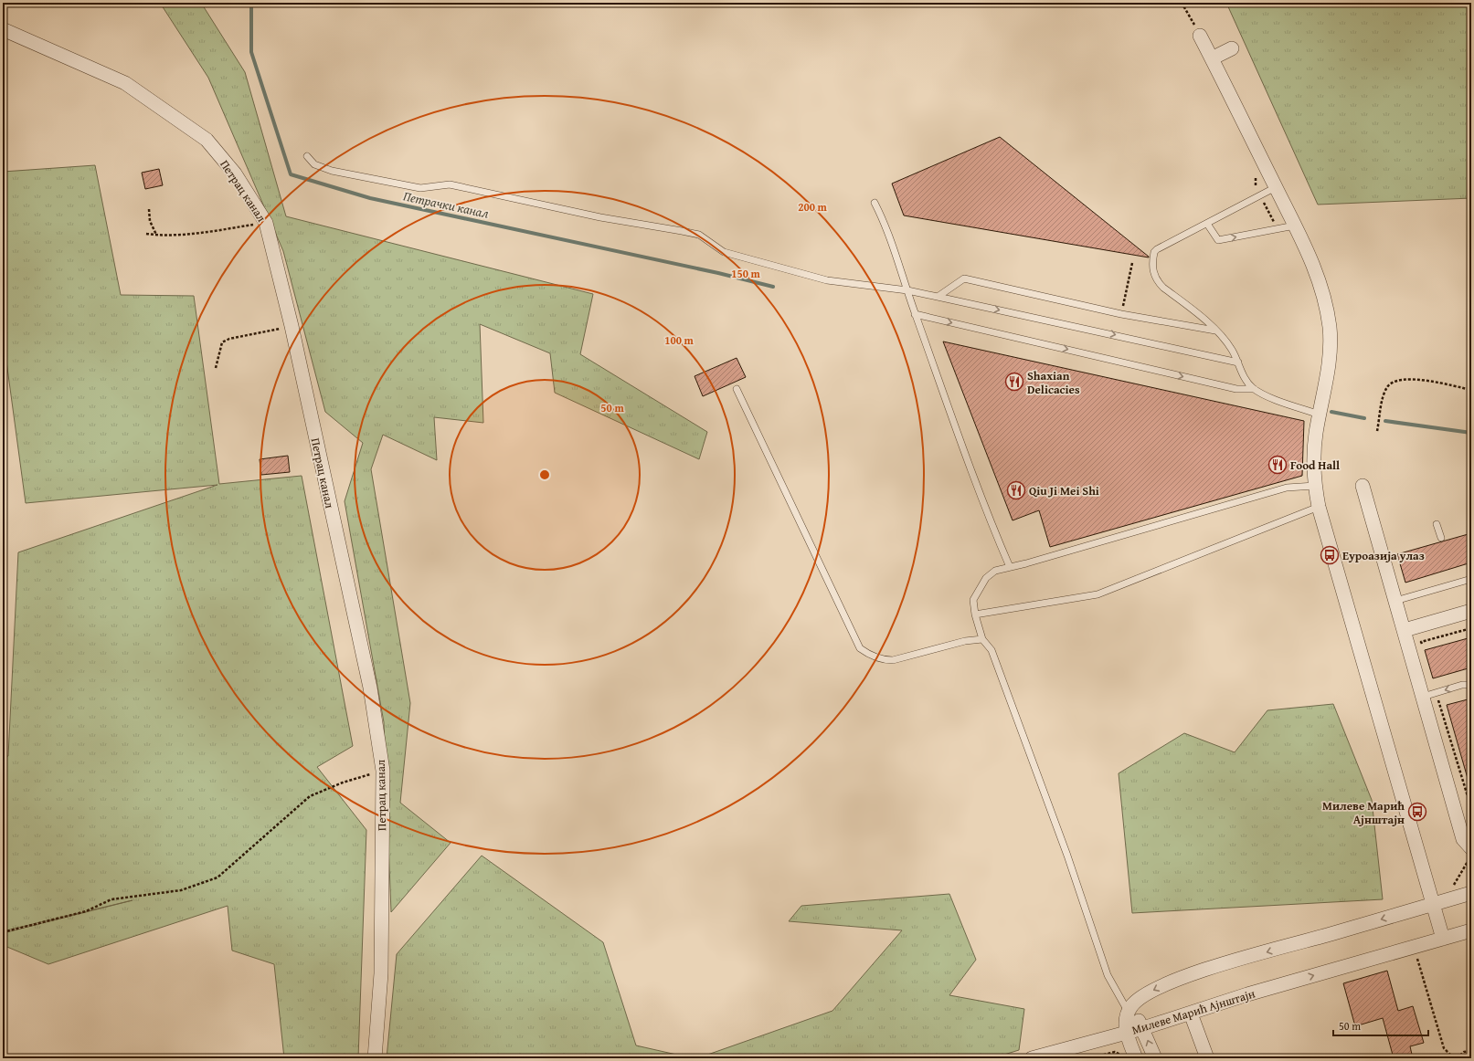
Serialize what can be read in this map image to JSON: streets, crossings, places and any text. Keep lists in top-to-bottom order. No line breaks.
{"streets":{"street":["Петрац канал","Милеве Марић Ајнштајн"]},"water":["Петрачки канал"],"places":{"restaurant":["Shaxian Delicacies","Food Hall","Qiu Ji Mei Shi"],"bus stop":["Еуроазија улаз","Милеве Марић Ајнштајн"]},"scale_bar":"50 m","rings":["200 m","150 m","100 m","50 m"]}
